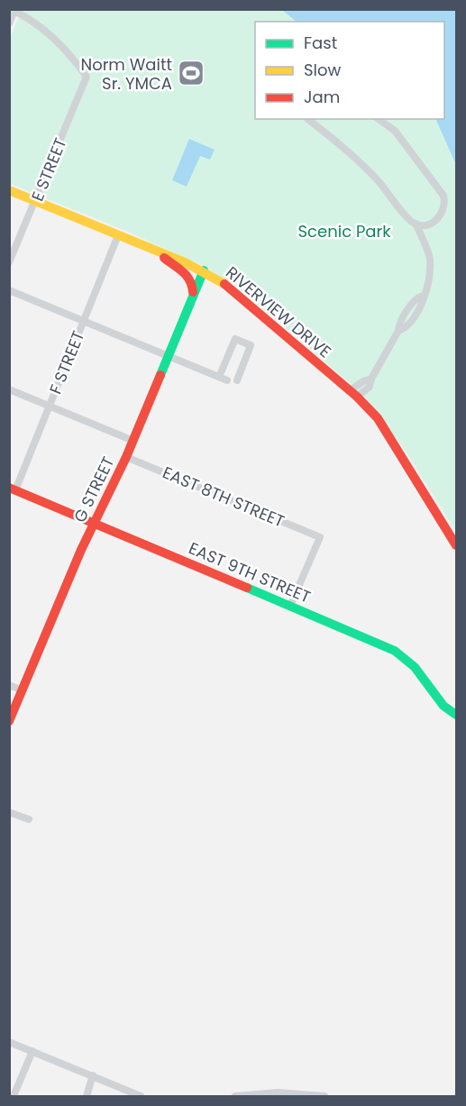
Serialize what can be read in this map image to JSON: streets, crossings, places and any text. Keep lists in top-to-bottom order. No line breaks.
{"streets":{"main road":["RIVERVIEW DRIVE","G STREET","EAST 9TH STREET"],"street":["E STREET","F STREET","EAST 8TH STREET"]},"crossings":[["E STREET","RIVERVIEW DRIVE"],["RIVERVIEW DRIVE","F STREET"],["RIVERVIEW DRIVE","G STREET"],["F STREET","EAST 9TH STREET"],["G STREET","EAST 8TH STREET"],["G STREET","EAST 9TH STREET"],["EAST 8TH STREET","EAST 9TH STREET"]],"parks":["Scenic Park"],"places":{"sports":["Norm Waitt Sr. YMCA"]},"legend":["Fast","Slow","Jam"]}
